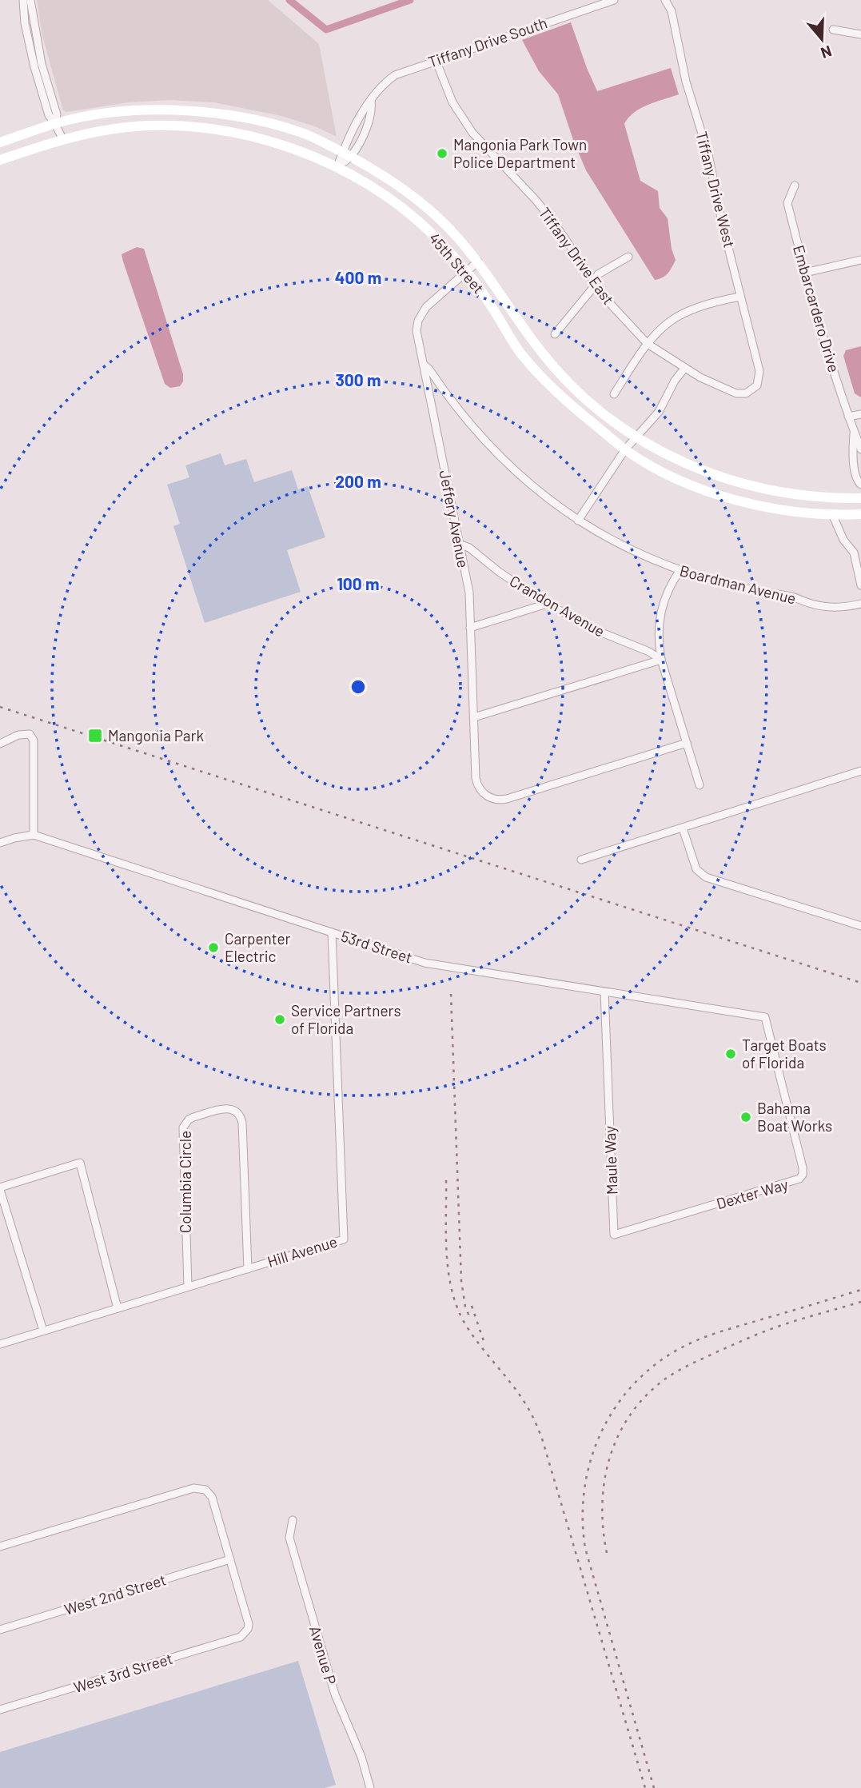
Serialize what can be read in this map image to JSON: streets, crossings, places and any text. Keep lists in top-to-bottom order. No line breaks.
{"streets":{"main road":["45th Street"],"street":["Tiffany Drive South","Tiffany Drive West","Tiffany Drive East","Embarcardero Drive","Jeffery Avenue","Boardman Avenue","Crandon Avenue","53rd Street","Maule Way","Columbia Circle","Dexter Way","Hill Avenue","West 2nd Street","Avenue P","West 3rd Street"]},"crossings":[["Tiffany Drive South","Tiffany Drive East"],["Tiffany Drive South","45th Street"],["Tiffany Drive West","Tiffany Drive East"],["45th Street","Jeffery Avenue"],["Jeffery Avenue","Boardman Avenue"],["Jeffery Avenue","Crandon Avenue"],["53rd Street","Maule Way"],["53rd Street","Dexter Way"],["53rd Street","Hill Avenue"],["Maule Way","Dexter Way"],["Columbia Circle","Hill Avenue"],["West 2nd Street","West 3rd Street"]],"places":{"other":["Mangonia Park Town Police Department","Carpenter Electric","Service Partners of Florida","Target Boats of Florida","Bahama Boat Works"],"transit":["Mangonia Park"]},"north":"bottom","rings":["400 m","300 m","200 m","100 m"]}
